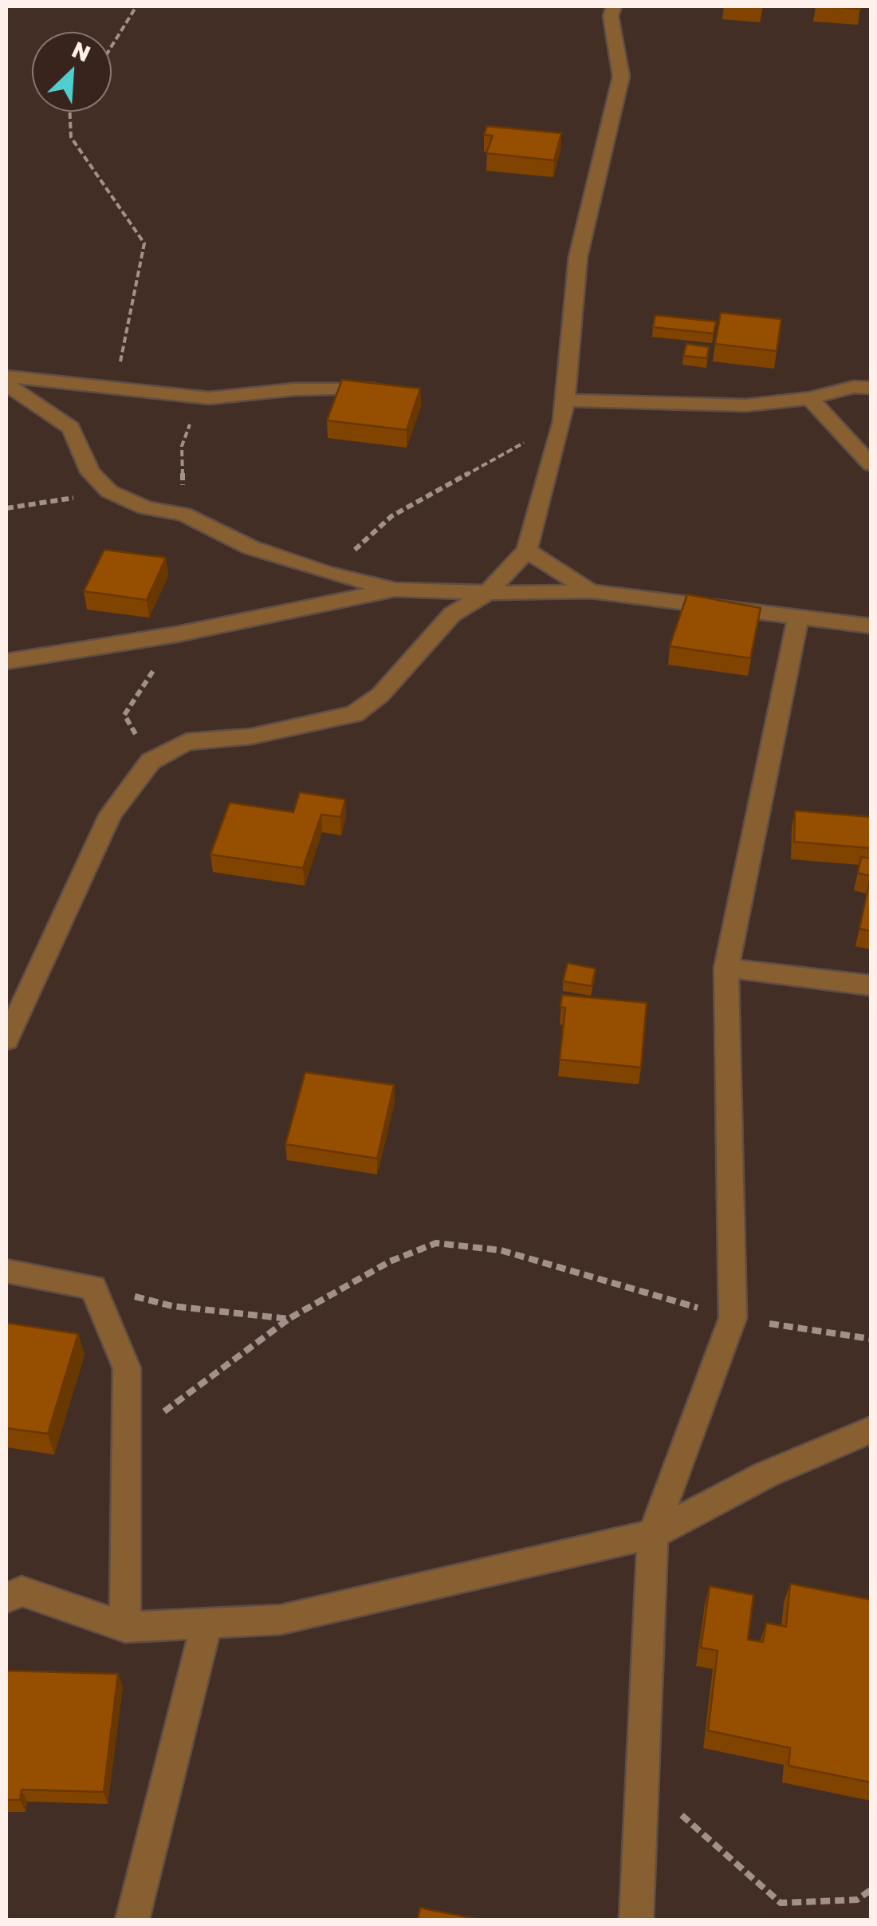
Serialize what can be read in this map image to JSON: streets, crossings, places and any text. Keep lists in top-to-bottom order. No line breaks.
{"north":"top right"}
